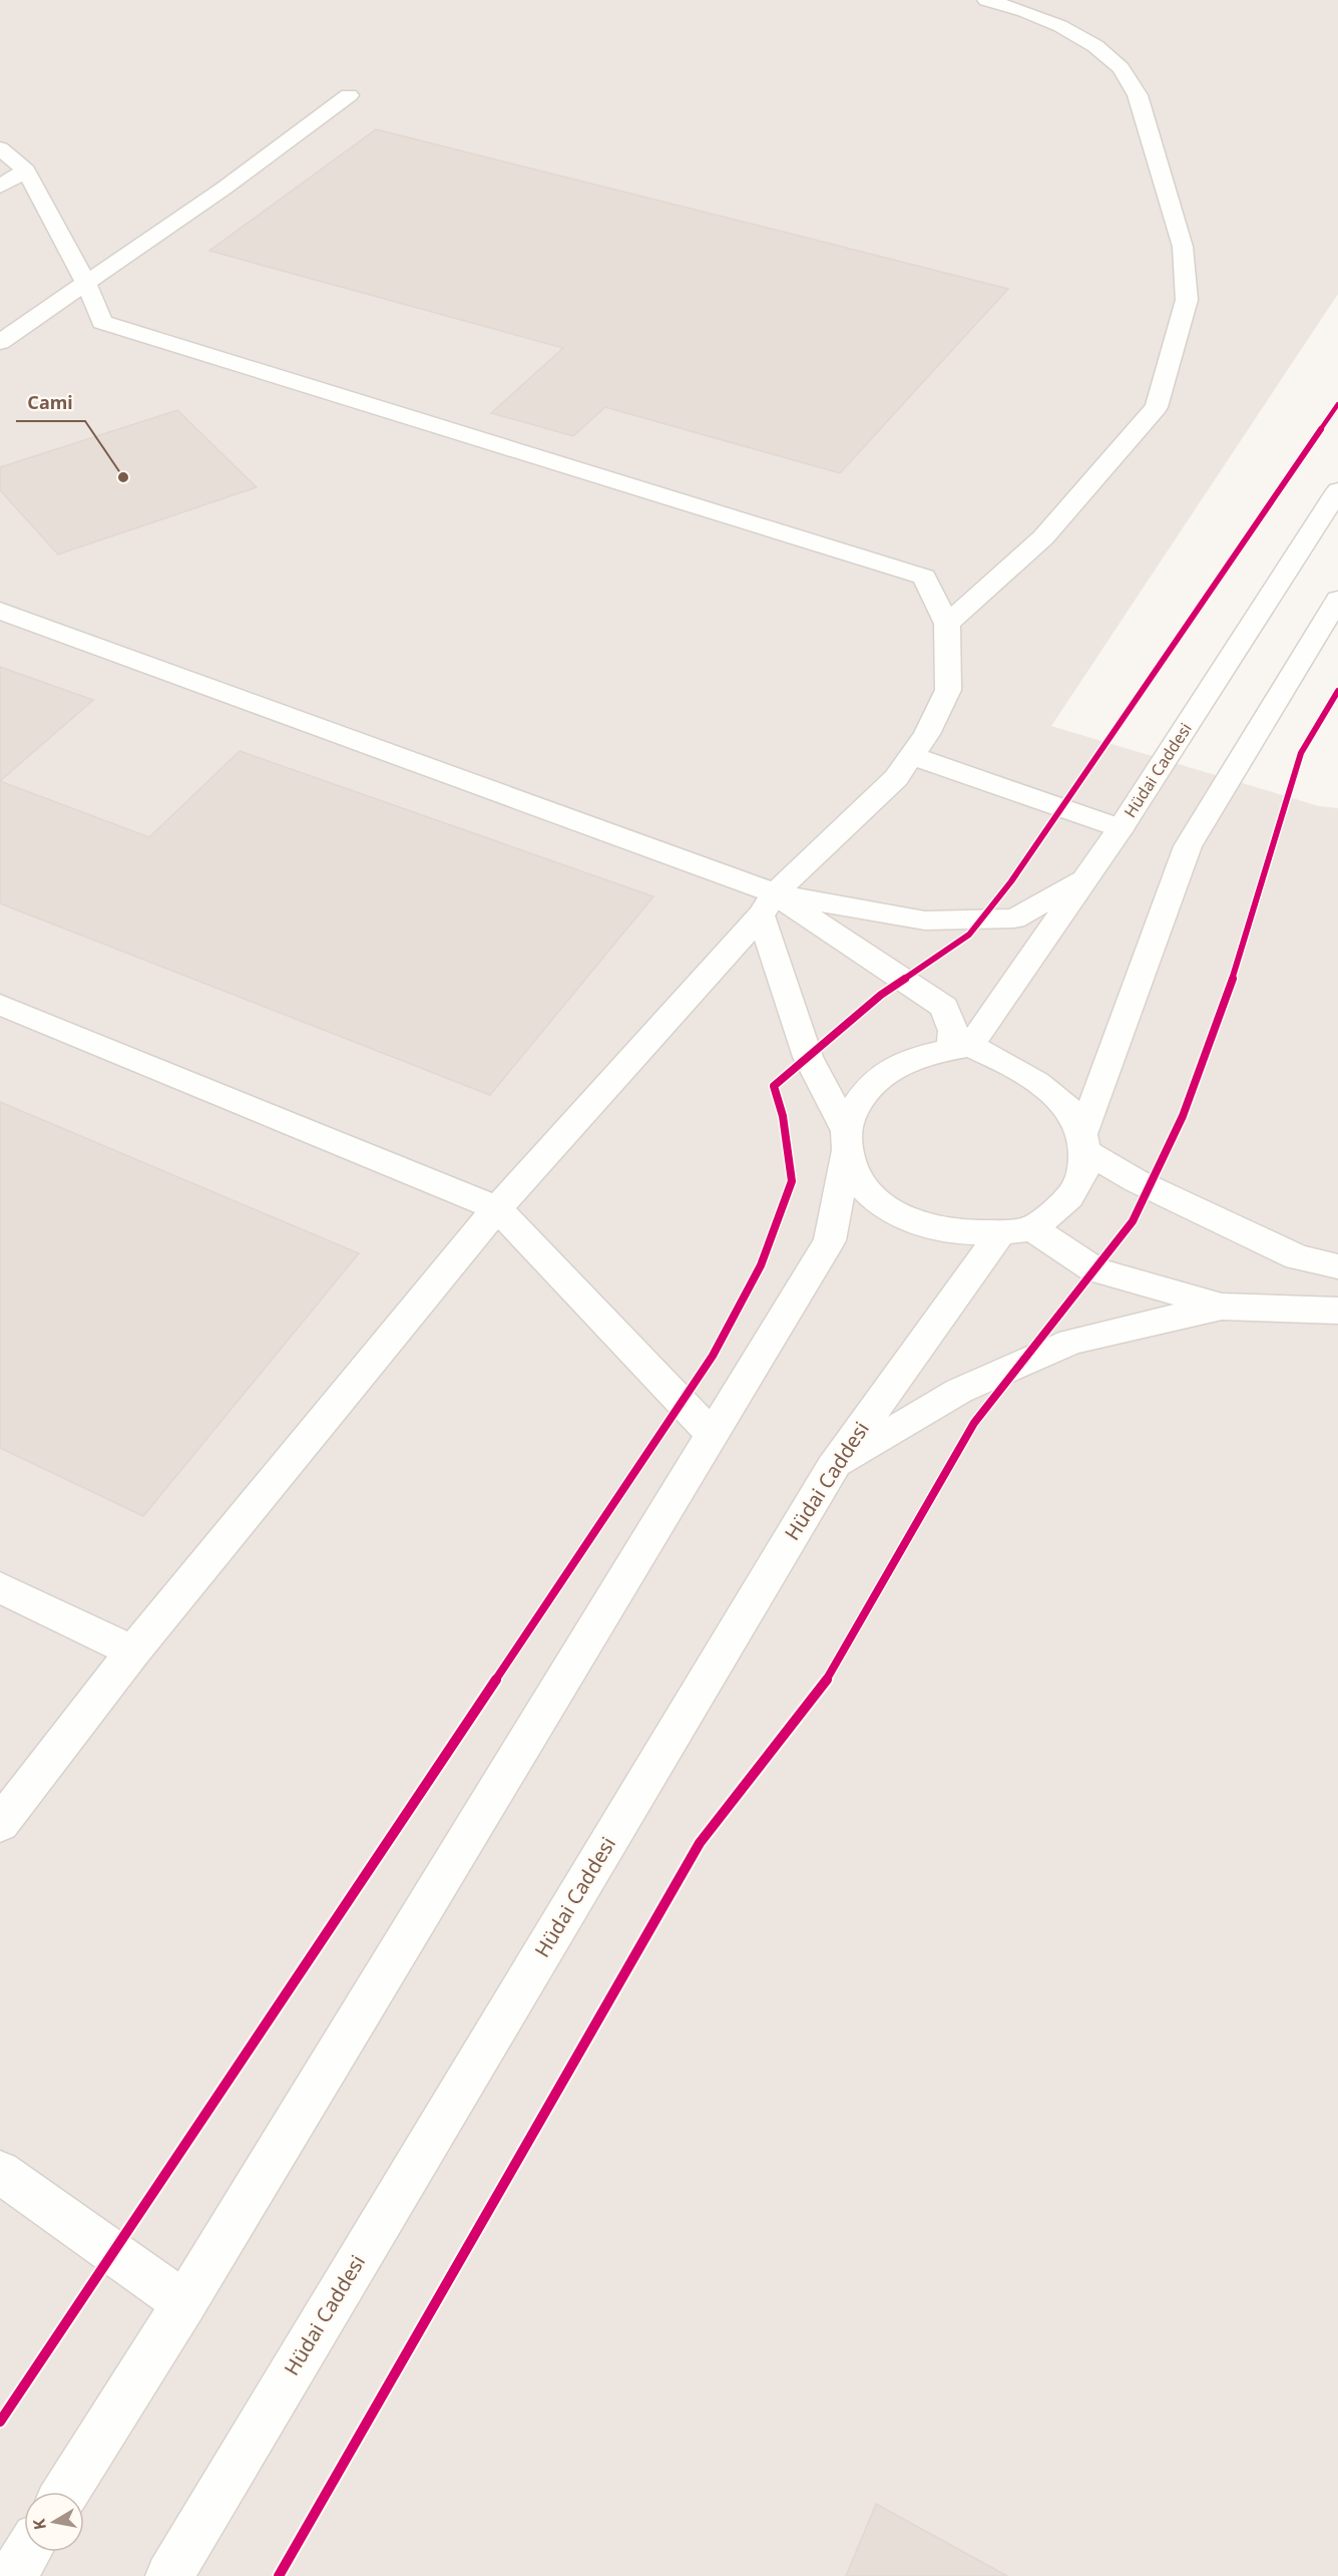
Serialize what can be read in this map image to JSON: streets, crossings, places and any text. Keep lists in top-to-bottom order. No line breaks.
{"streets":{"street":["Hüdai Caddesi"]},"places":["Cami"],"north":"left"}
